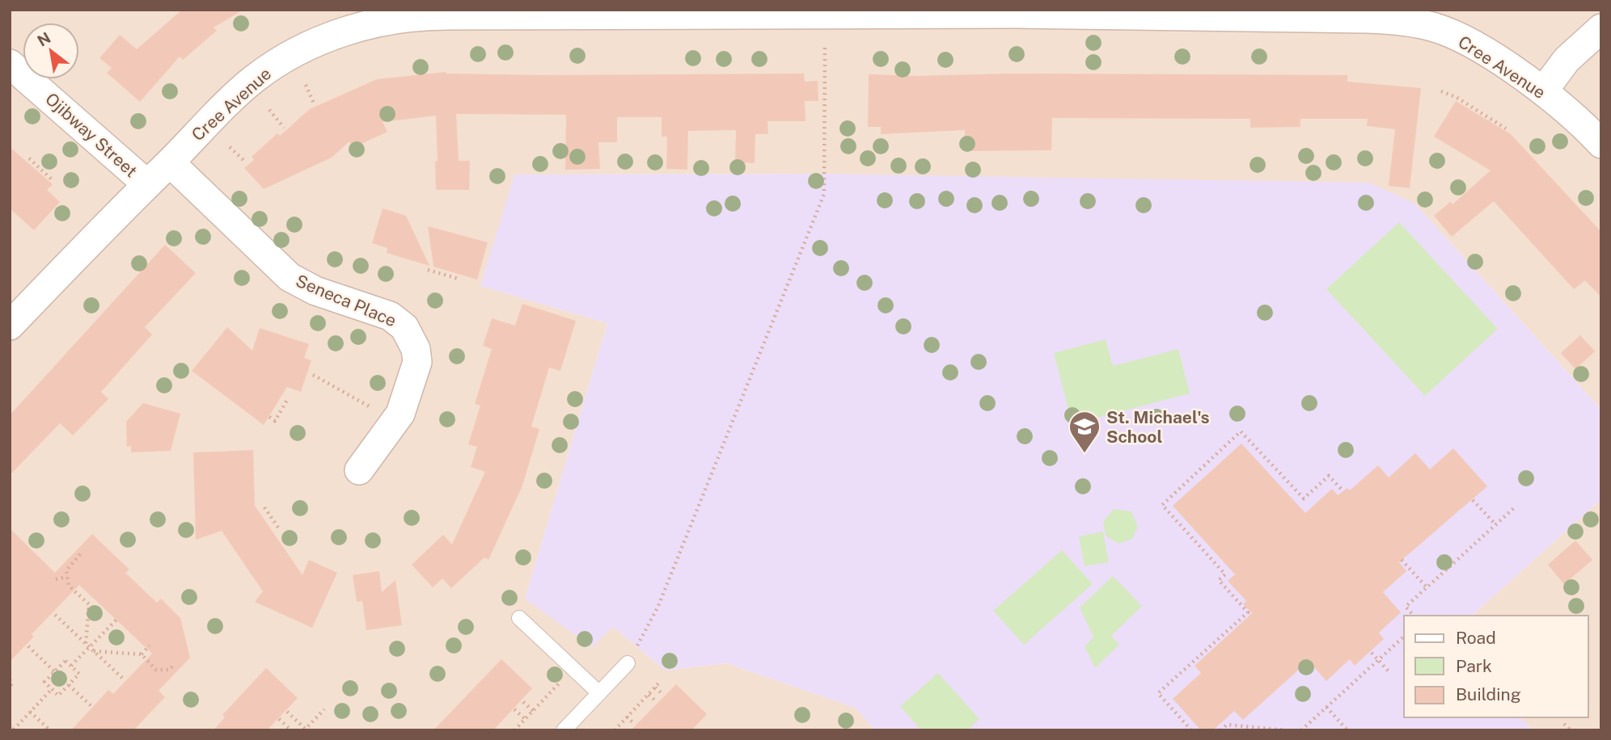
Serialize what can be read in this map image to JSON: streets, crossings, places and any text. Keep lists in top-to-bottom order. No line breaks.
{"streets":{"street":["Cree Avenue","Ojibway Street","Seneca Place"]},"crossings":[["Cree Avenue","Ojibway Street"],["Cree Avenue","Seneca Place"]],"places":{"school or university":["St. Michael's School"]},"legend":["Road","Park","Building"],"north":"top left"}
